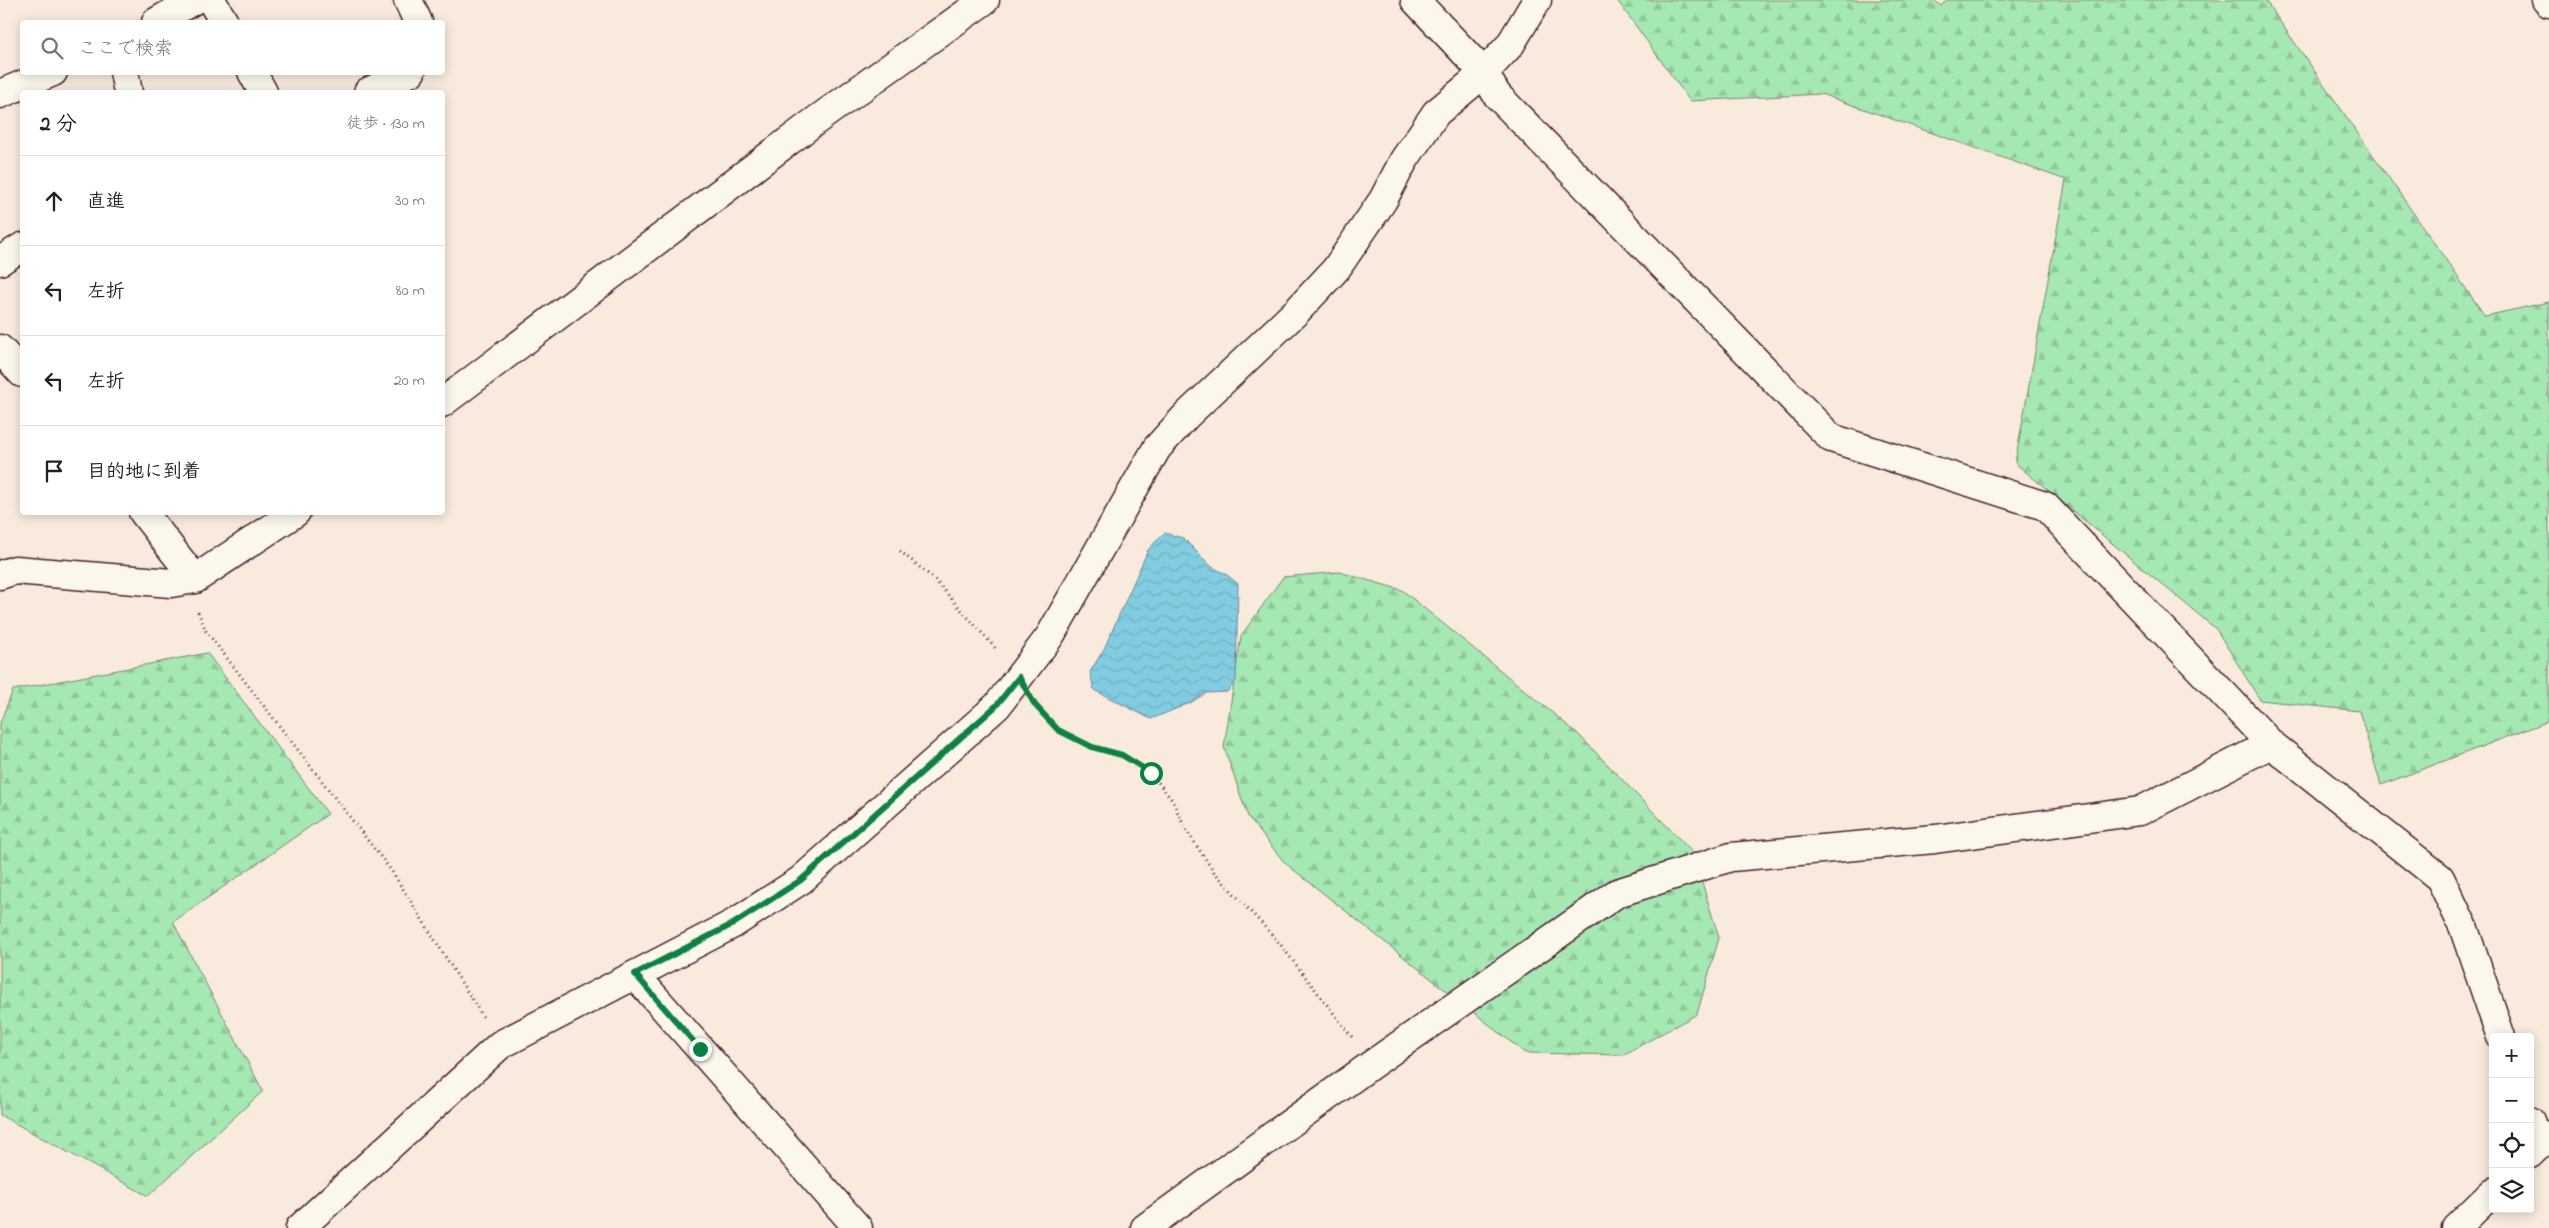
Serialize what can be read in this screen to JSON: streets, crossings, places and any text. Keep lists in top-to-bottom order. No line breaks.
{"page":{"search":"ここで検索","heading":["2 分","徒歩 · 130 m"],"list":[["直進","30 m"],["左折","80 m"],["左折","20 m"],"目的地に到着"],"map_buttons":["+","−"]}}
